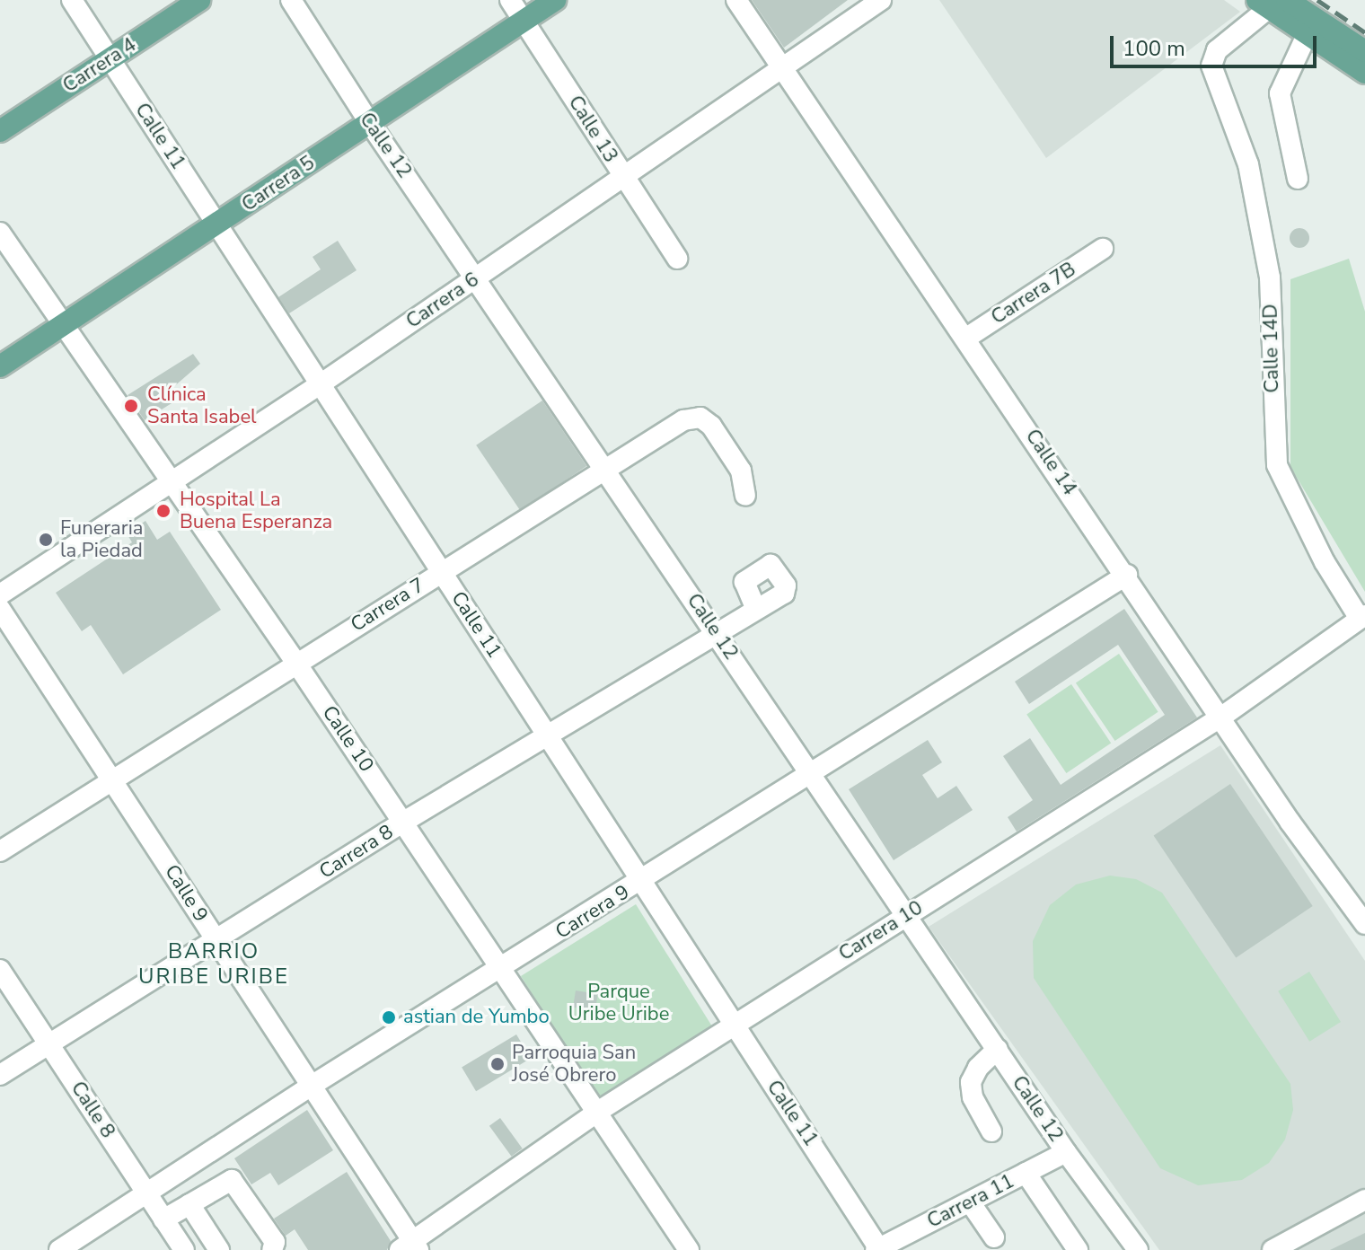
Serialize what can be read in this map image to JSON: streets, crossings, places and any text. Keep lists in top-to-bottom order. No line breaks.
{"streets":{"main road":["Carrera 4","Carrera 5"],"street":["Calle 13","Calle 11","Calle 12","Carrera 7B","Carrera 6","Calle 14D","Calle 14","Carrera 7","Calle 10","Carrera 8","Calle 9","Carrera 9","Carrera 10","Calle 8","Carrera 11"]},"crossings":[["Carrera 4","Calle 11"],["Calle 13","Carrera 5"],["Calle 13","Carrera 6"],["Calle 11","Carrera 5"],["Calle 11","Carrera 6"],["Calle 11","Carrera 7"],["Calle 11","Carrera 8"],["Calle 11","Carrera 9"],["Calle 11","Carrera 10"],["Calle 11","Carrera 11"],["Calle 12","Carrera 5"],["Calle 12","Carrera 6"],["Calle 12","Carrera 7"],["Calle 12","Carrera 8"],["Calle 12","Carrera 9"],["Calle 12","Carrera 10"],["Calle 12","Carrera 11"],["Carrera 5","Calle 10"],["Carrera 7B","Calle 14"],["Carrera 6","Calle 14"],["Carrera 6","Calle 10"],["Calle 14D","Carrera 10"],["Calle 14","Carrera 9"],["Calle 14","Carrera 10"],["Carrera 7","Calle 10"],["Carrera 7","Calle 9"],["Calle 10","Carrera 8"],["Calle 10","Carrera 9"],["Calle 10","Carrera 10"],["Carrera 8","Calle 9"],["Carrera 8","Calle 8"],["Calle 9","Carrera 9"],["Calle 9","Carrera 10"],["Carrera 9","Calle 8"]],"districts":["BARRIO URIBE URIBE"],"parks":["Parque Uribe Uribe"],"places":["Clínica Santa Isabel","Hospital La Buena Esperanza","Funeraria la Piedad","astian de Yumbo","Parroquia San José Obrero"],"scale_bar":"100 m"}
